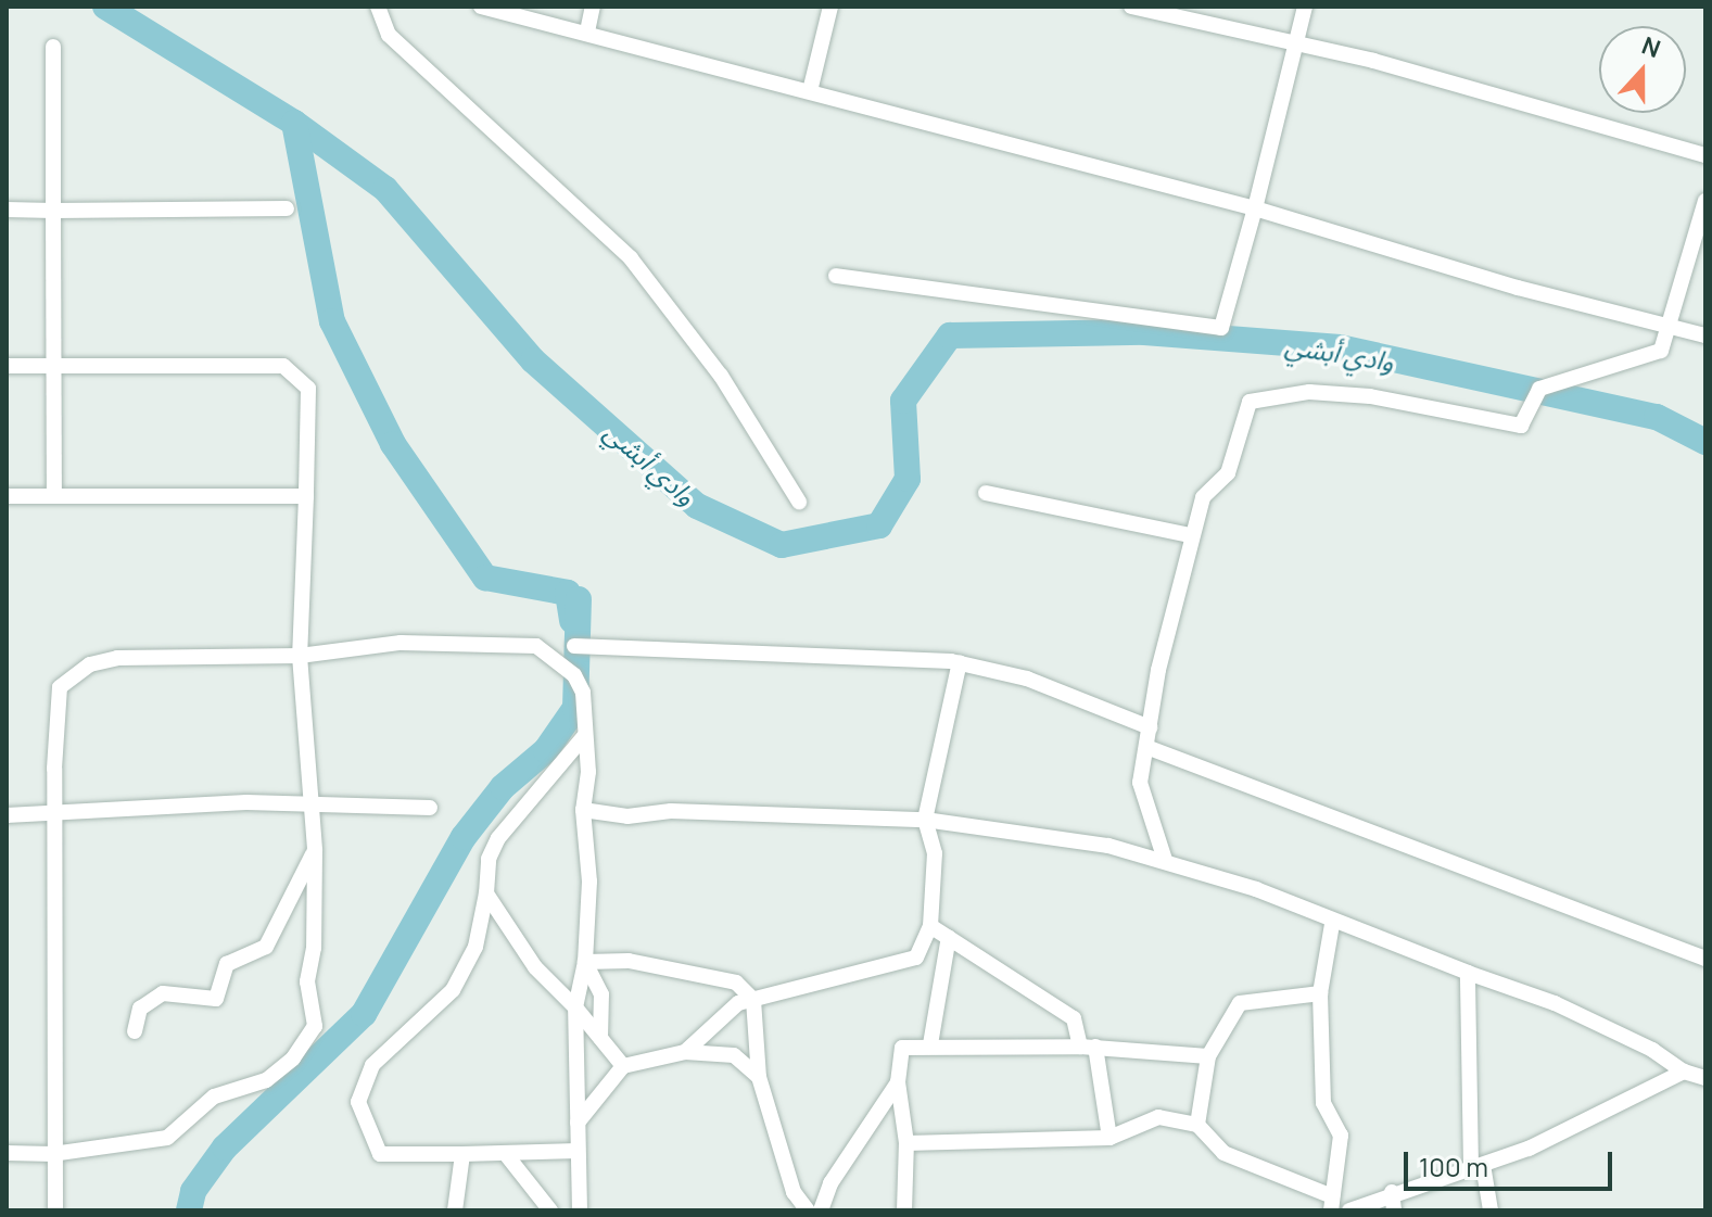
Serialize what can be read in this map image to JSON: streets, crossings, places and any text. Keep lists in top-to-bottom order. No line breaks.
{"water":["وادي أبشي"],"scale_bar":"100 m","north":"top"}
